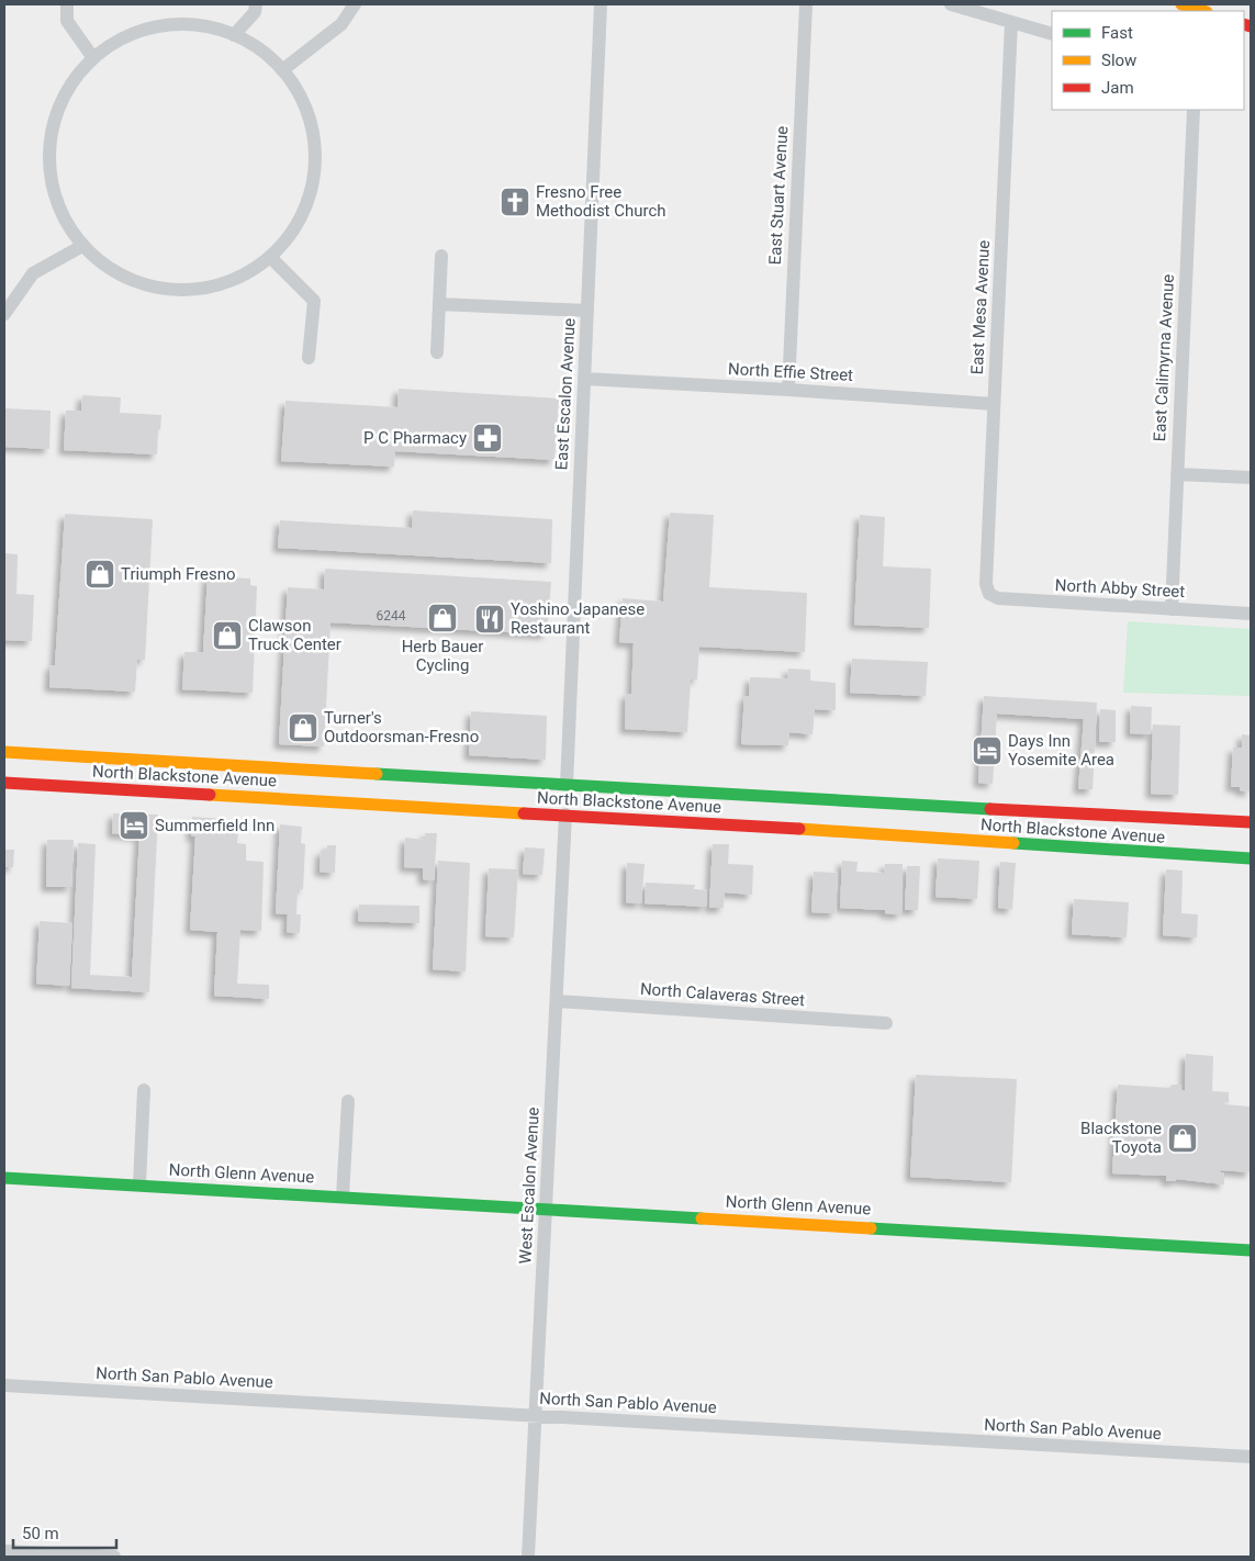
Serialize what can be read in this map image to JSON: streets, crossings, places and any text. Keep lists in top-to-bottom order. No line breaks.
{"streets":{"main road":["North Blackstone Avenue","North Glenn Avenue"],"street":["East Stuart Avenue","East Mesa Avenue","East Calimyrna Avenue","North Effie Street","East Escalon Avenue","North Abby Street","North Calaveras Street","West Escalon Avenue","North San Pablo Avenue"]},"crossings":[["East Stuart Avenue","North Effie Street"],["East Mesa Avenue","North Effie Street"],["East Mesa Avenue","North Abby Street"],["East Calimyrna Avenue","North Abby Street"],["North Effie Street","East Escalon Avenue"],["East Escalon Avenue","North Blackstone Avenue"],["North Blackstone Avenue","West Escalon Avenue"],["North Calaveras Street","West Escalon Avenue"],["North Glenn Avenue","West Escalon Avenue"],["West Escalon Avenue","North San Pablo Avenue"]],"places":{"church":["Fresno Free Methodist Church"],"pharmacy":["P C Pharmacy"],"shop":["Triumph Fresno","Herb Bauer Cycling","Clawson Truck Center","Turner's Outdoorsman-Fresno","Blackstone Toyota"],"restaurant":["Yoshino Japanese Restaurant"],"hotel":["Days Inn Yosemite Area","Summerfield Inn"]},"house_numbers":["6244"],"legend":["Fast","Slow","Jam"],"scale_bar":"50 m"}
